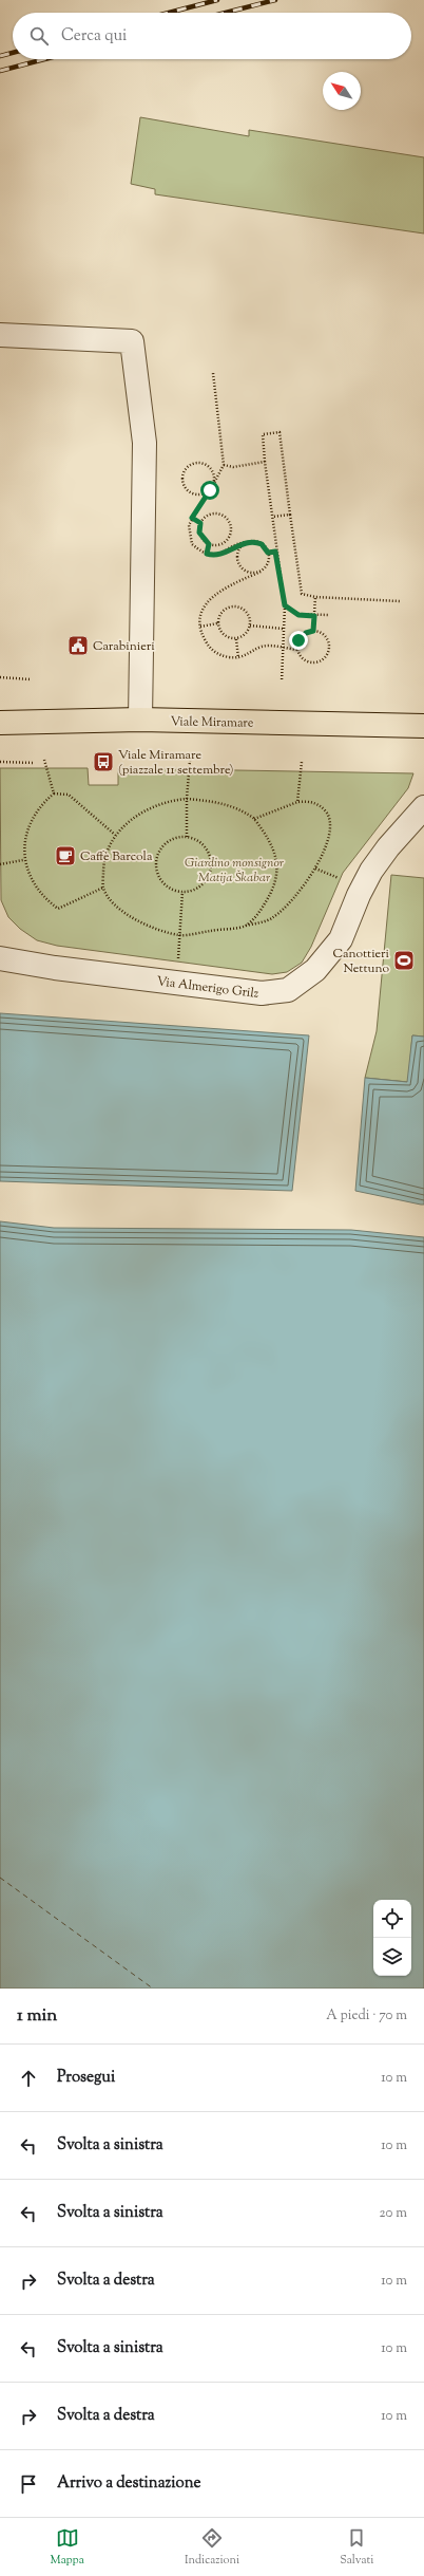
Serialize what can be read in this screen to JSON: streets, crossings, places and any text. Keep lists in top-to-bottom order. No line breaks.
{"streets":{"main road":["Viale Miramare"],"street":["Via Almerigo Grilz"]},"parks":["Giardino monsignor Matija Škabar"],"places":{"public building":["Carabinieri"],"bus stop":["Viale Miramare (piazzale 11 settembre)"],"cafe":["Caffè Barcola"],"sports":["Canottieri Nettuno"]},"north":"top left","page":{"search":"Cerca qui","heading":["1 min","A piedi · 70 m"],"list":[["Prosegui","10 m"],["Svolta a sinistra","10 m"],["Svolta a sinistra","20 m"],["Svolta a destra","10 m"],["Svolta a sinistra","10 m"],["Svolta a destra","10 m"],"Arrivo a destinazione"],"nav":["Mappa","Indicazioni","Salvati"]}}
